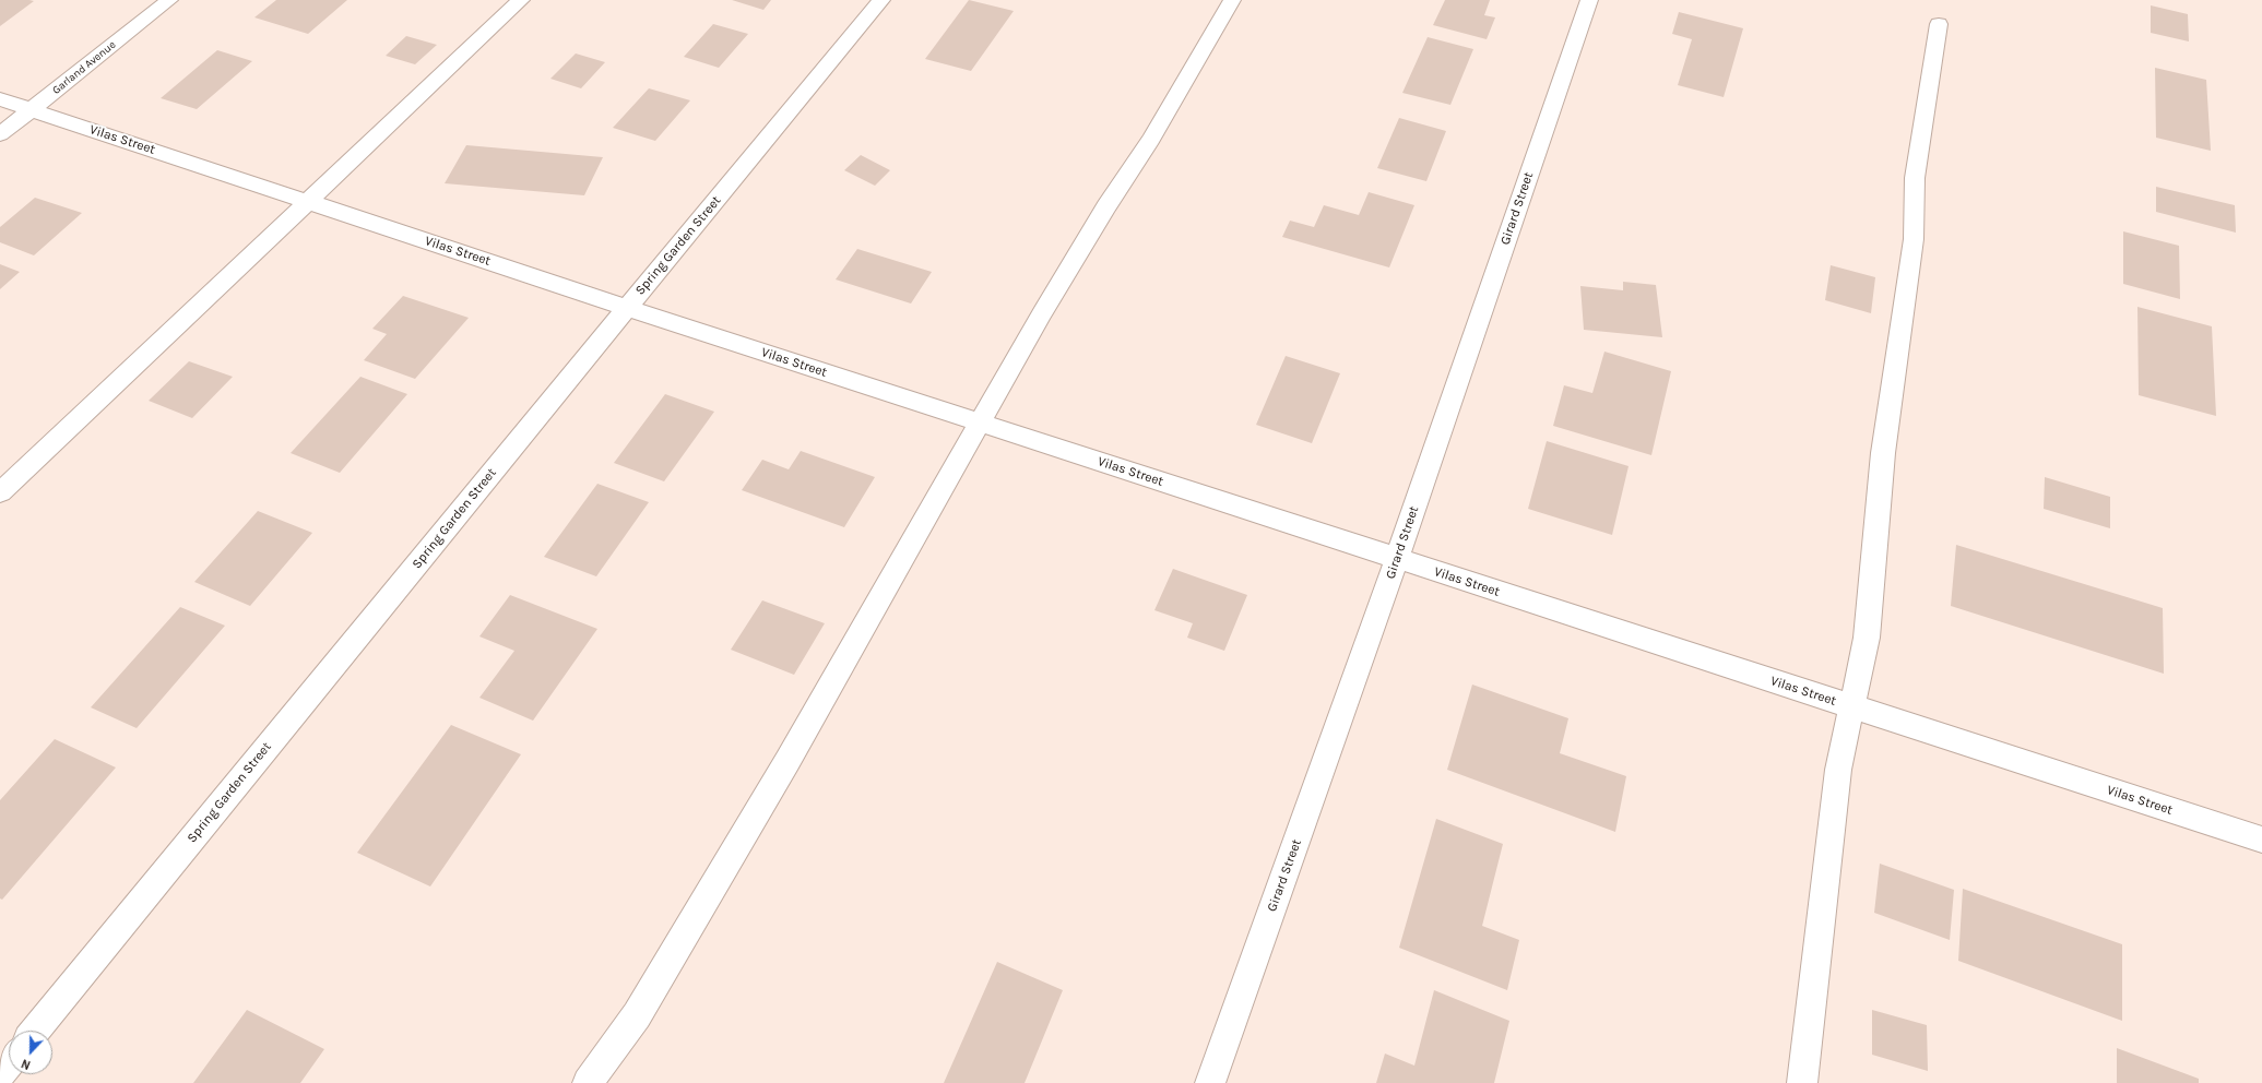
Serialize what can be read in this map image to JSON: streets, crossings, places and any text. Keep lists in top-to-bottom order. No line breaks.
{"streets":{"street":["Garland Avenue","Vilas Street","Girard Street","Spring Garden Street"]},"crossings":[["Garland Avenue","Vilas Street"],["Vilas Street","Girard Street"],["Vilas Street","Spring Garden Street"]],"north":"bottom"}
